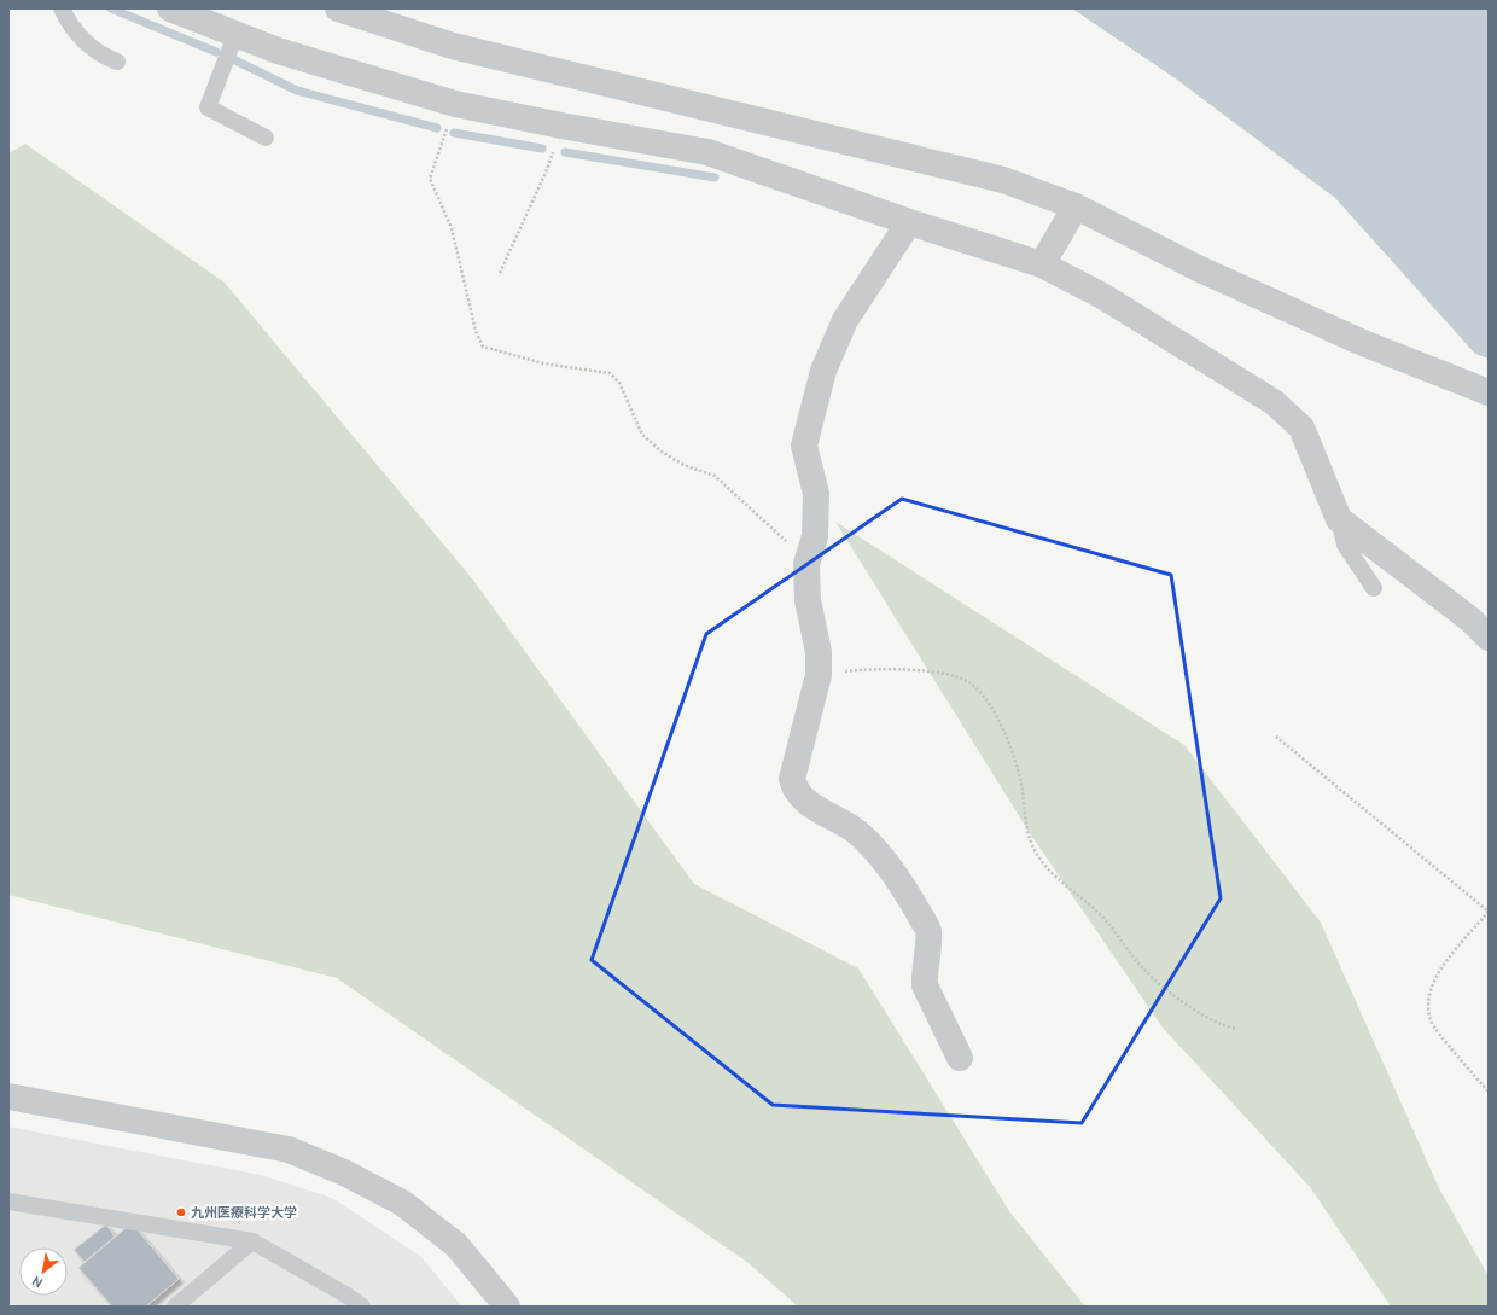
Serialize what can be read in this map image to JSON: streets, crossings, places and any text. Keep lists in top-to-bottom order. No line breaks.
{"places":["九州医療科学大学"],"north":"bottom left"}
